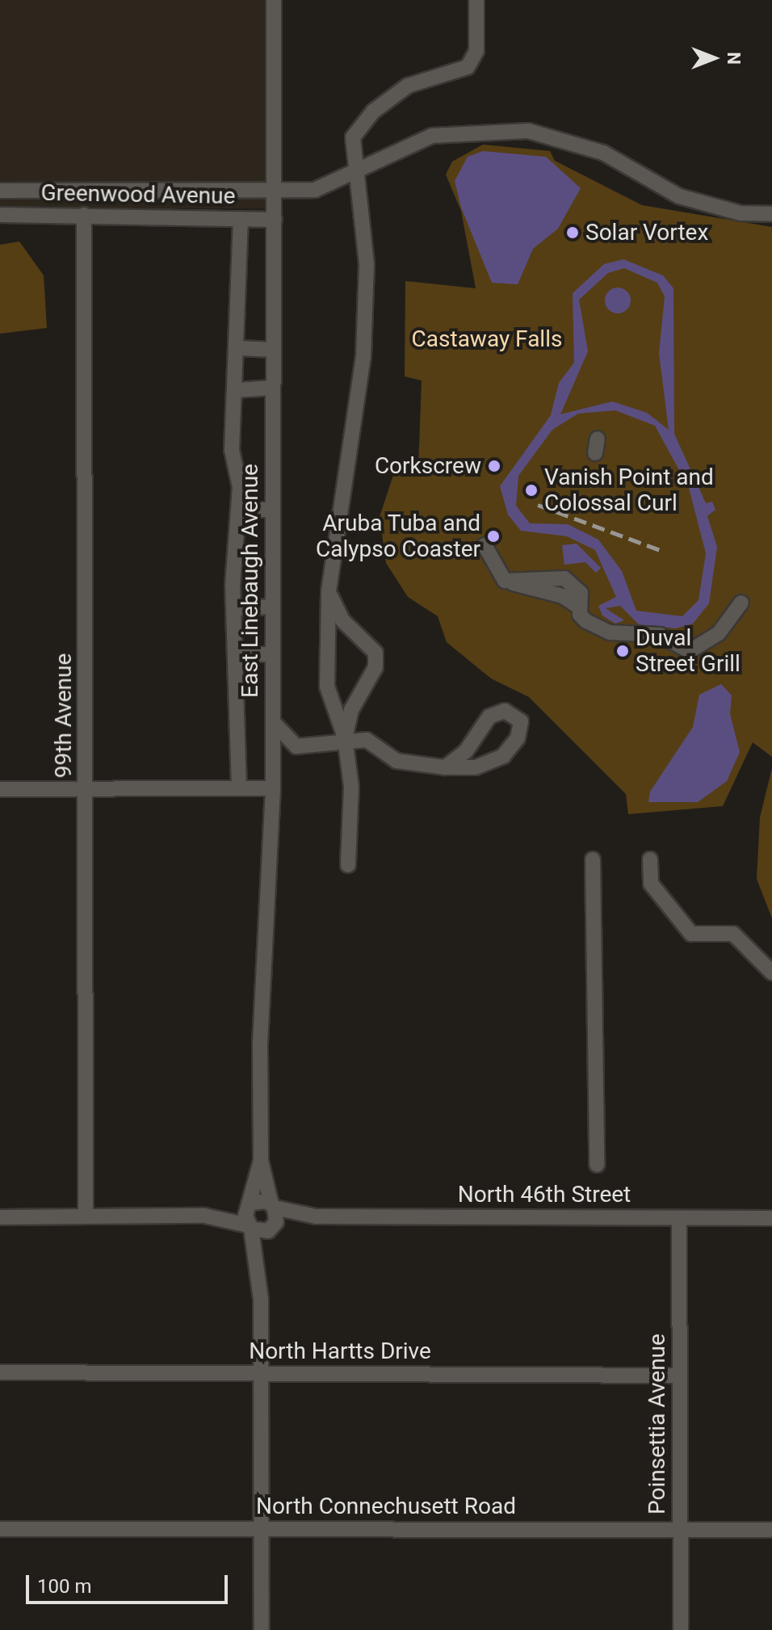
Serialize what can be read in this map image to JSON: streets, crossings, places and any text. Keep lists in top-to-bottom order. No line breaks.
{"streets":{"street":["Greenwood Avenue","East Linebaugh Avenue","99th Avenue","North 46th Street","North Hartts Drive","Poinsettia Avenue","North Connechusett Road"]},"crossings":[["Greenwood Avenue","East Linebaugh Avenue"],["Greenwood Avenue","99th Avenue"],["East Linebaugh Avenue","North 46th Street"],["North 46th Street","Poinsettia Avenue"],["North Hartts Drive","Poinsettia Avenue"],["Poinsettia Avenue","North Connechusett Road"]],"parks":["Castaway Falls"],"places":["Solar Vortex","Corkscrew","Vanish Point and Colossal Curl","Aruba Tuba and Calypso Coaster","Duval Street Grill"],"scale_bar":"100 m","north":"right"}
